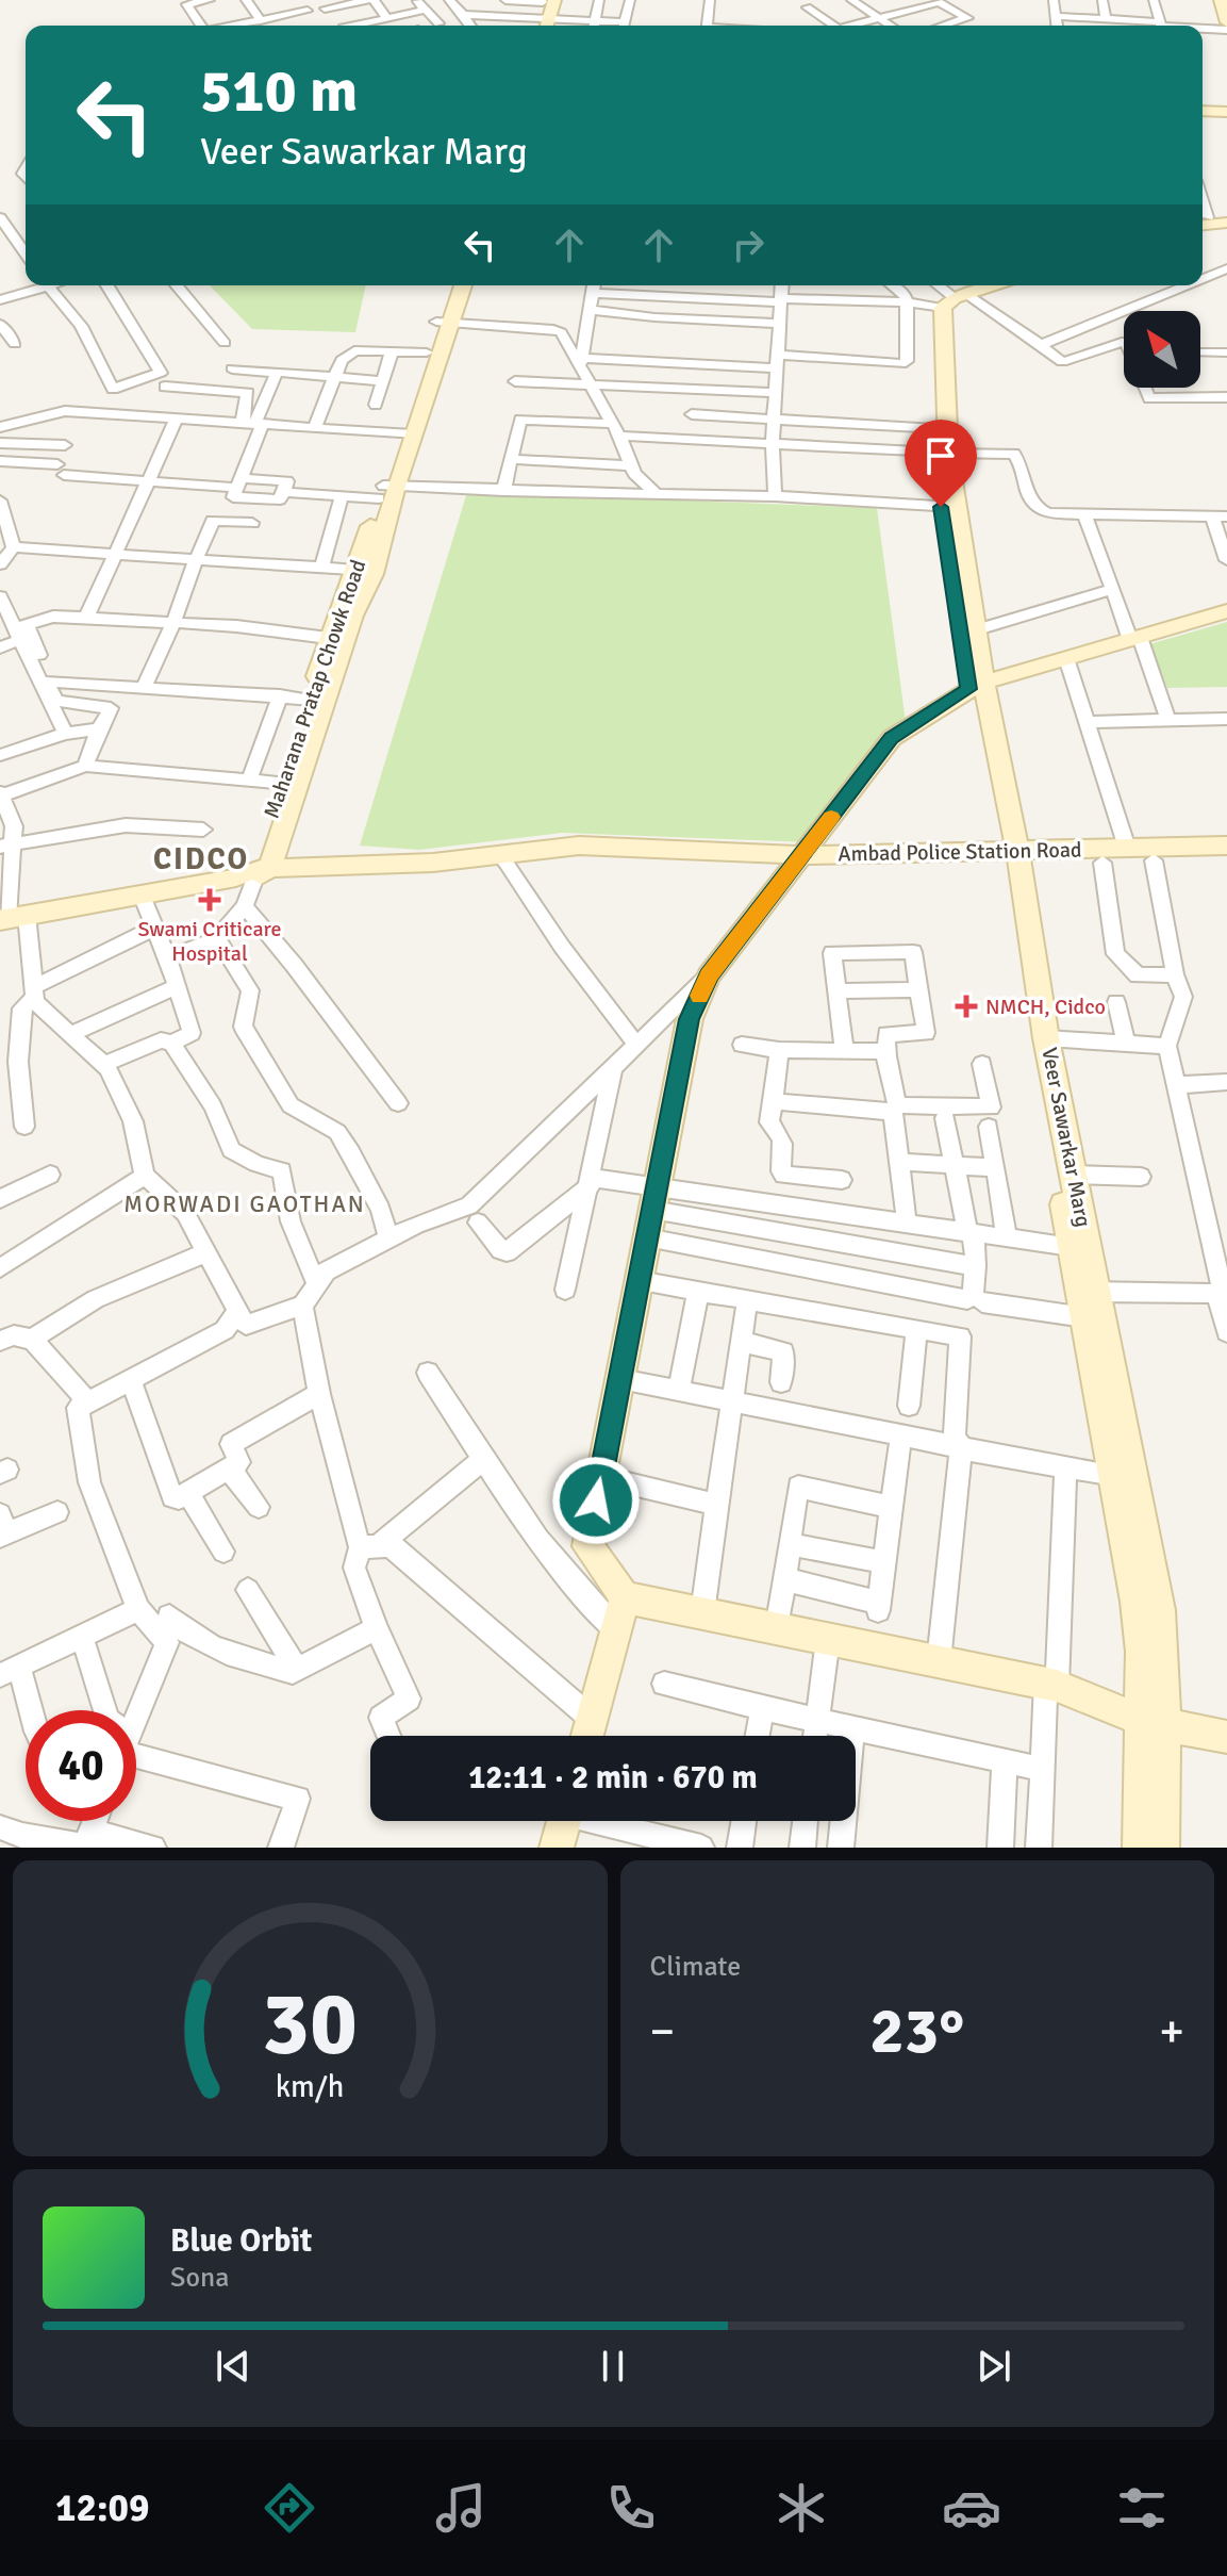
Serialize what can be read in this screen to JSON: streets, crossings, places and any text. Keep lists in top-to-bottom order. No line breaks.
{"streets":{"street":["Maharana Pratap Chowk Road","Ambad Police Station Road","Veer Sawarkar Marg"]},"crossings":[["Maharana Pratap Chowk Road","Ambad Police Station Road"],["Ambad Police Station Road","Veer Sawarkar Marg"]],"districts":["CIDCO","MORWADI GAOTHAN"],"places":{"health":["Swami Criticare Hospital","NMCH, Cidco"]},"north":"top left","page":{"turn":["510 m","Veer Sawarkar Marg"],"limit":"40","trip":"12:11 · 2 min · 670 m","tile":"Climate","heat":["−","23°","+"],"song":["Blue Orbit","Sona"],"tabs":"12:09","gauge":["30","km/h"]}}
